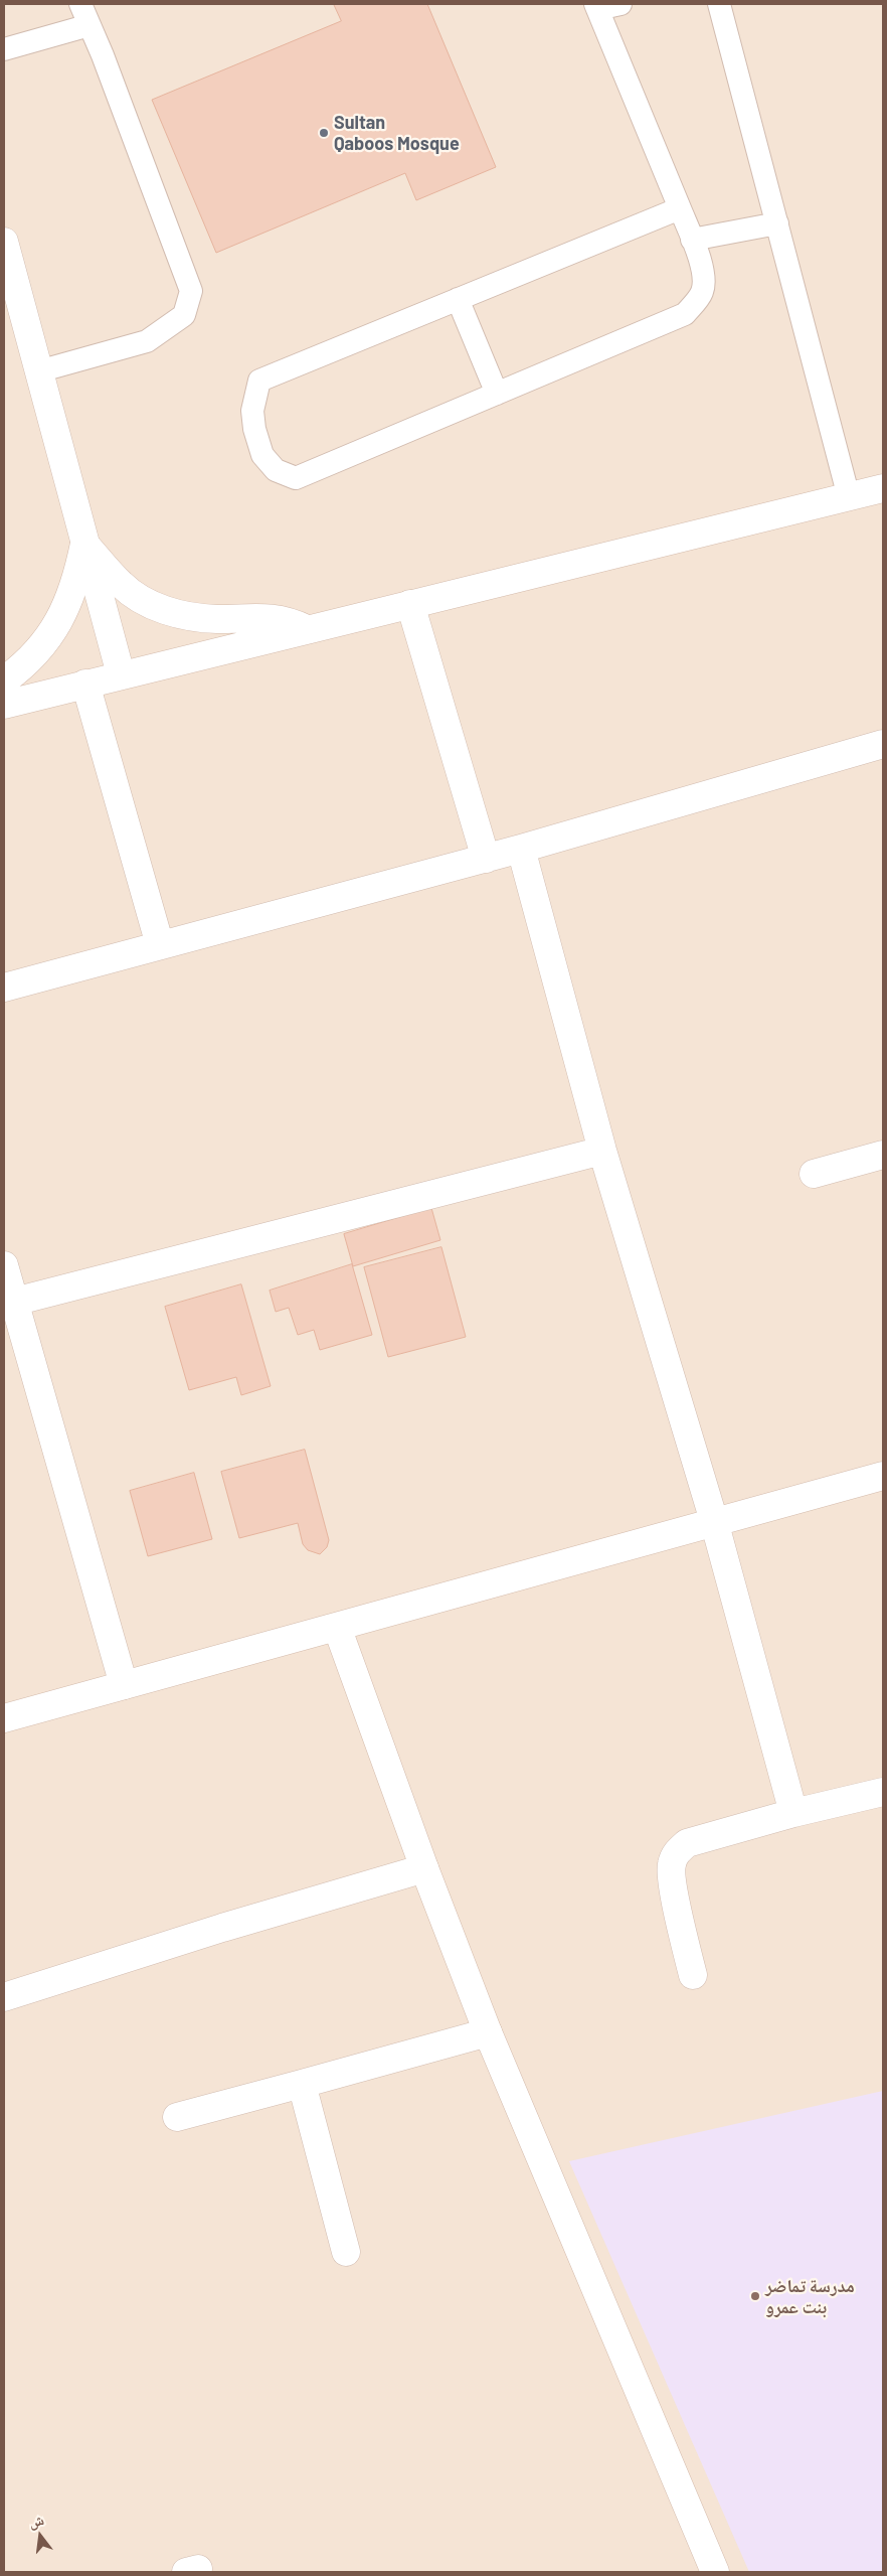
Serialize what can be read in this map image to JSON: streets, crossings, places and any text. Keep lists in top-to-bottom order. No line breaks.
{"places":["Sultan Qaboos Mosque","مدرسة تماضر بنت عمرو"],"north":"top"}
